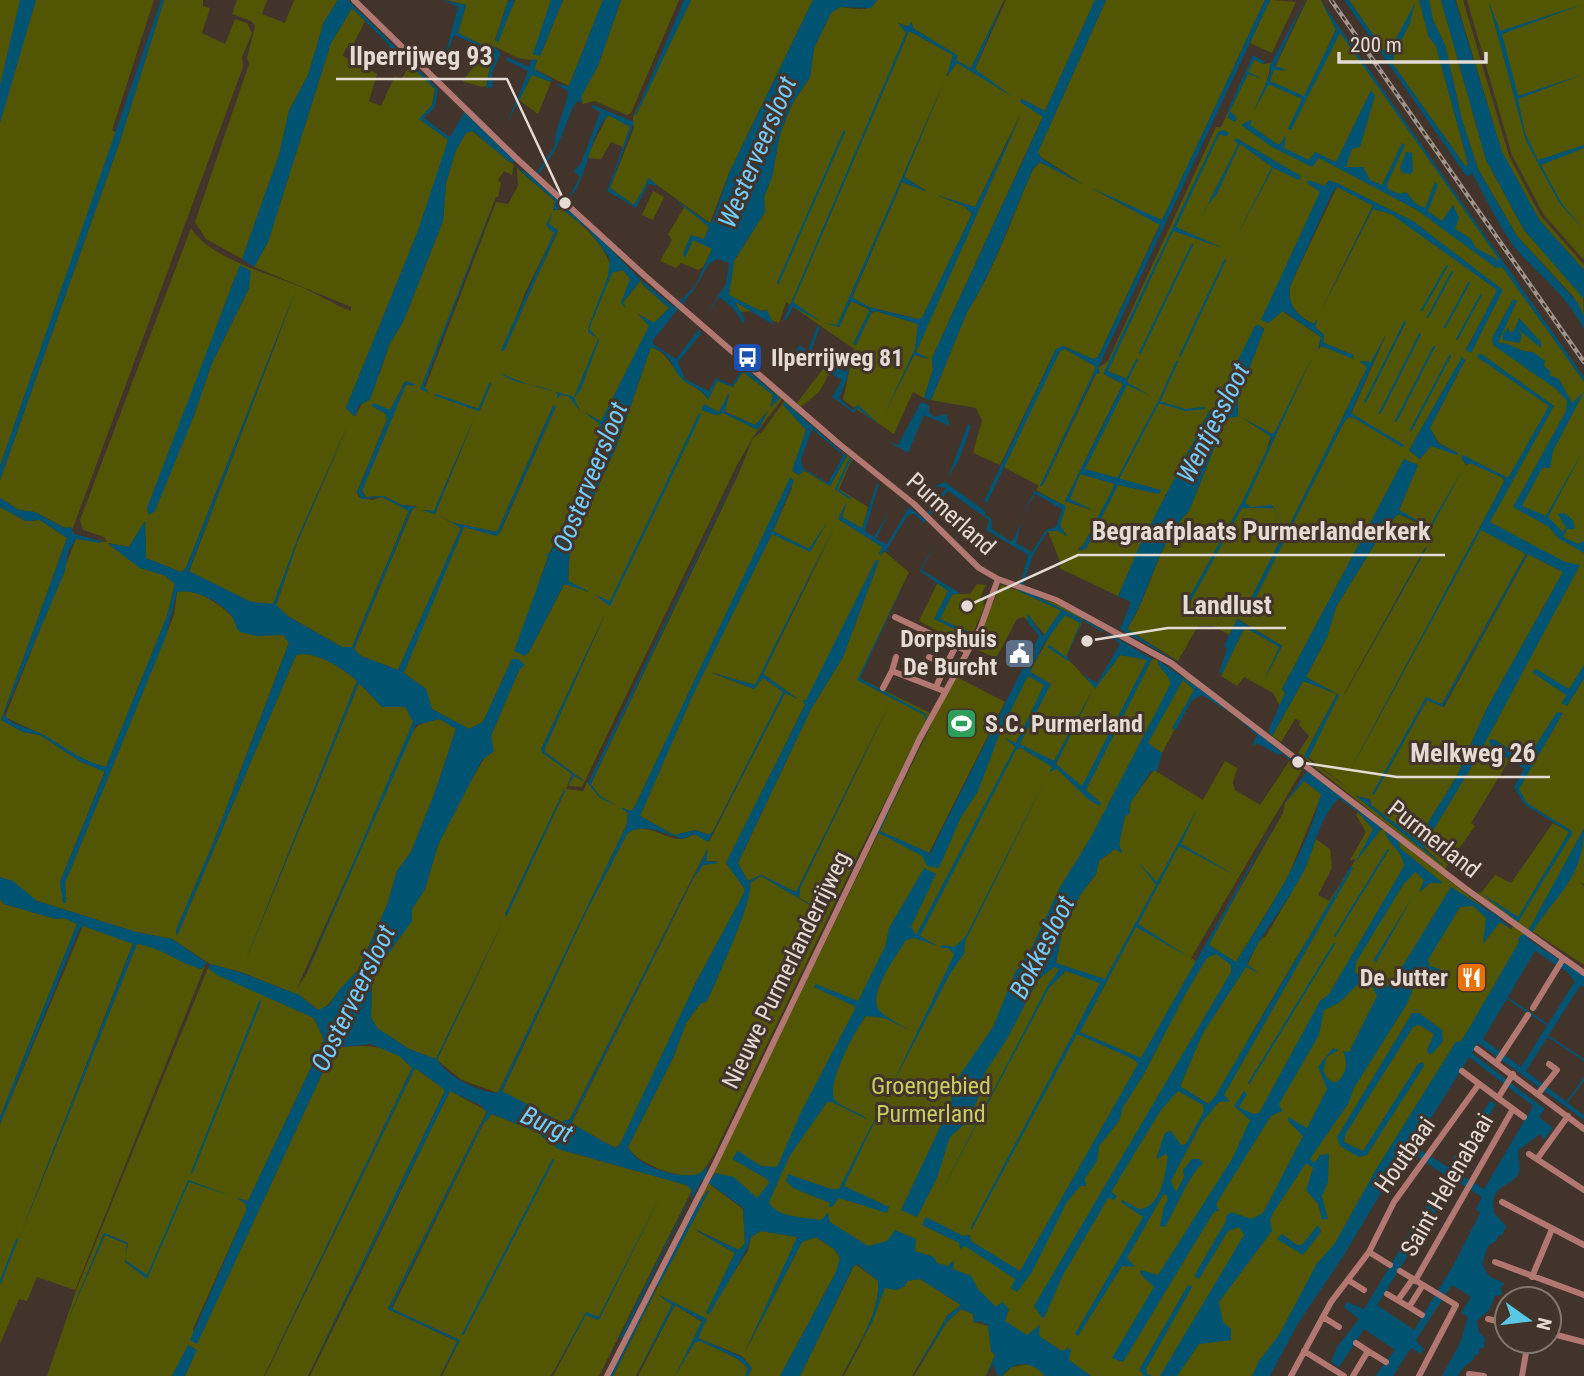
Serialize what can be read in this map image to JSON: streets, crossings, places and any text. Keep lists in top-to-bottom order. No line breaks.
{"streets":{"street":["Purmerland","Nieuwe Purmerlanderrijweg","Houtbaai","Saint Helenabaai"]},"crossings":[["Purmerland","Nieuwe Purmerlanderrijweg"]],"water":["Westerveersloot","Wentjessloot","Oosterveersloot","Bokkesloot","Burgt"],"parks":["Groengebied Purmerland"],"places":{"other":["Ilperrijweg 93","Begraafplaats Purmerlanderkerk","Landlust","Melkweg 26"],"bus stop":["Ilperrijweg 81"],"public building":["Dorpshuis De Burcht"],"sports":["S.C. Purmerland"],"restaurant":["De Jutter"]},"scale_bar":"200 m","north":"right"}
